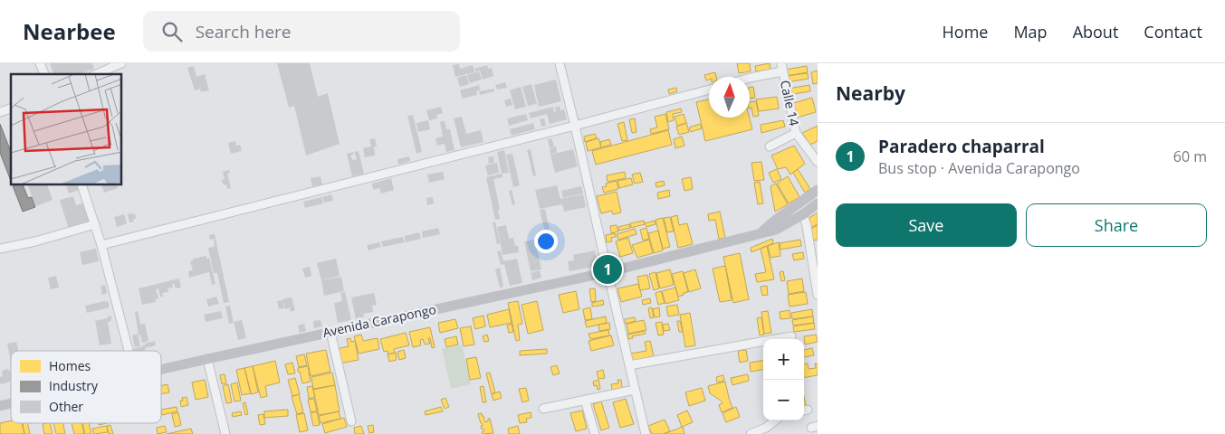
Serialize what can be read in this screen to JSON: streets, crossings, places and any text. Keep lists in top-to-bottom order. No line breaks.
{"streets":{"street":["Calle 14","Avenida Carapongo"]},"legend":["Homes","Industry","Other"],"north":"top","page":{"header":"Nearbee","search":"Search here","nav":["Home","Map","About","Contact"],"heading":"Nearby","list":[{"mark":"1","name":"Paradero chaparral","note":"Bus stop · Avenida Carapongo","value":"60 m"}],"buttons":["Save","Share"],"pins":"1","map_buttons":["+","−"]}}
